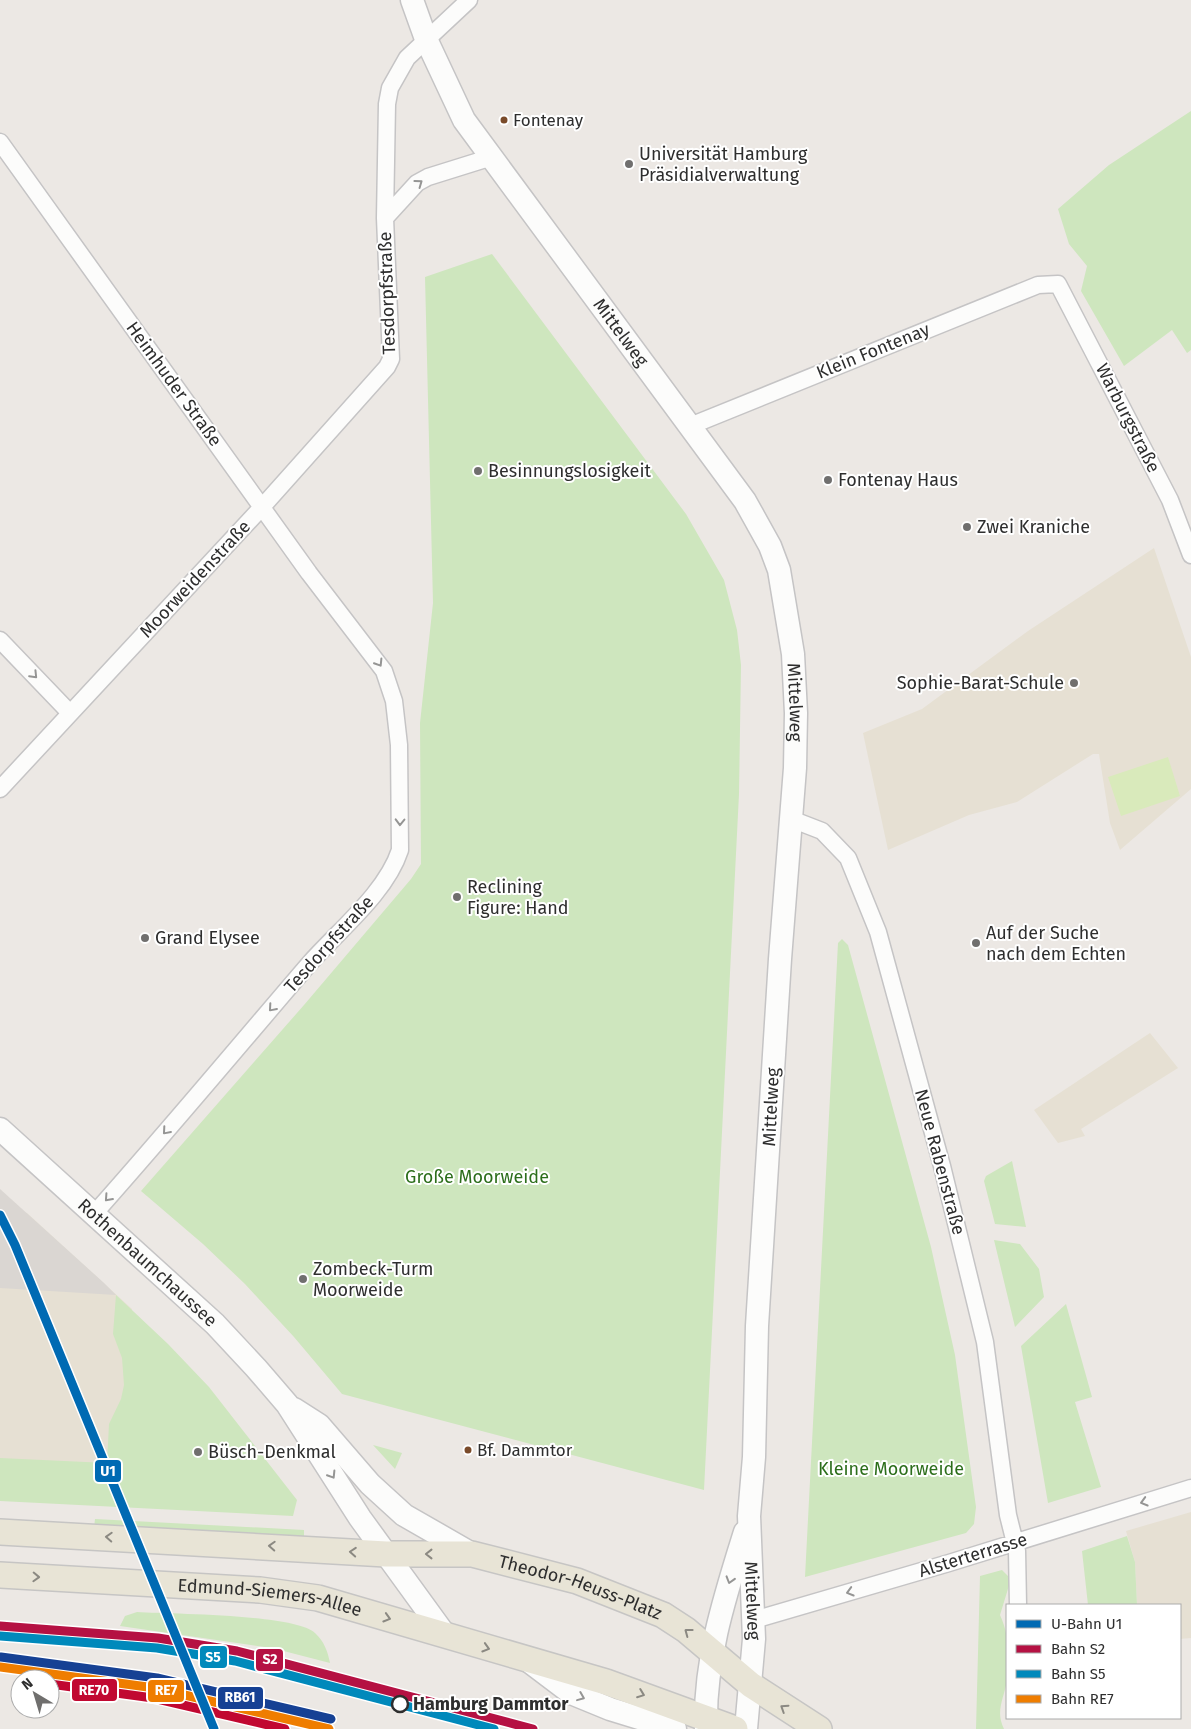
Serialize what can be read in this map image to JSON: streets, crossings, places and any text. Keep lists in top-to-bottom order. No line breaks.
{"streets":{"main road":["Theodor-Heuss-Platz","Edmund-Siemers-Allee"],"street":["Tesdorpfstraße","Mittelweg","Klein Fontenay","Heimhuder Straße","Warburgstraße","Moorweidenstraße","Neue Rabenstraße","Rothenbaumchaussee","Alsterterrasse"]},"crossings":[["Tesdorpfstraße","Mittelweg"],["Tesdorpfstraße","Heimhuder Straße"],["Tesdorpfstraße","Moorweidenstraße"],["Tesdorpfstraße","Rothenbaumchaussee"],["Mittelweg","Klein Fontenay"],["Mittelweg","Neue Rabenstraße"],["Mittelweg","Alsterterrasse"],["Mittelweg","Theodor-Heuss-Platz"],["Klein Fontenay","Warburgstraße"],["Heimhuder Straße","Moorweidenstraße"],["Neue Rabenstraße","Alsterterrasse"],["Rothenbaumchaussee","Theodor-Heuss-Platz"],["Rothenbaumchaussee","Edmund-Siemers-Allee"]],"one_way":["Alsterterrasse"],"parks":["Große Moorweide","Kleine Moorweide"],"places":["Fontenay","Universität Hamburg Präsidialverwaltung","Besinnungslosigkeit","Fontenay Haus","Zwei Kraniche","Sophie-Barat-Schule","Reclining Figure: Hand","Grand Elysee","Auf der Suche nach dem Echten","Zombeck-Turm Moorweide","Bf. Dammtor","Büsch-Denkmal","Hamburg Dammtor"],"lines":["metro line U1","rail line S2","rail line S5","transit line RB61","rail line RE7","transit line RE70"],"legend":["U-Bahn U1","Bahn S2","Bahn S5","Bahn RE7"],"north":"top left"}
